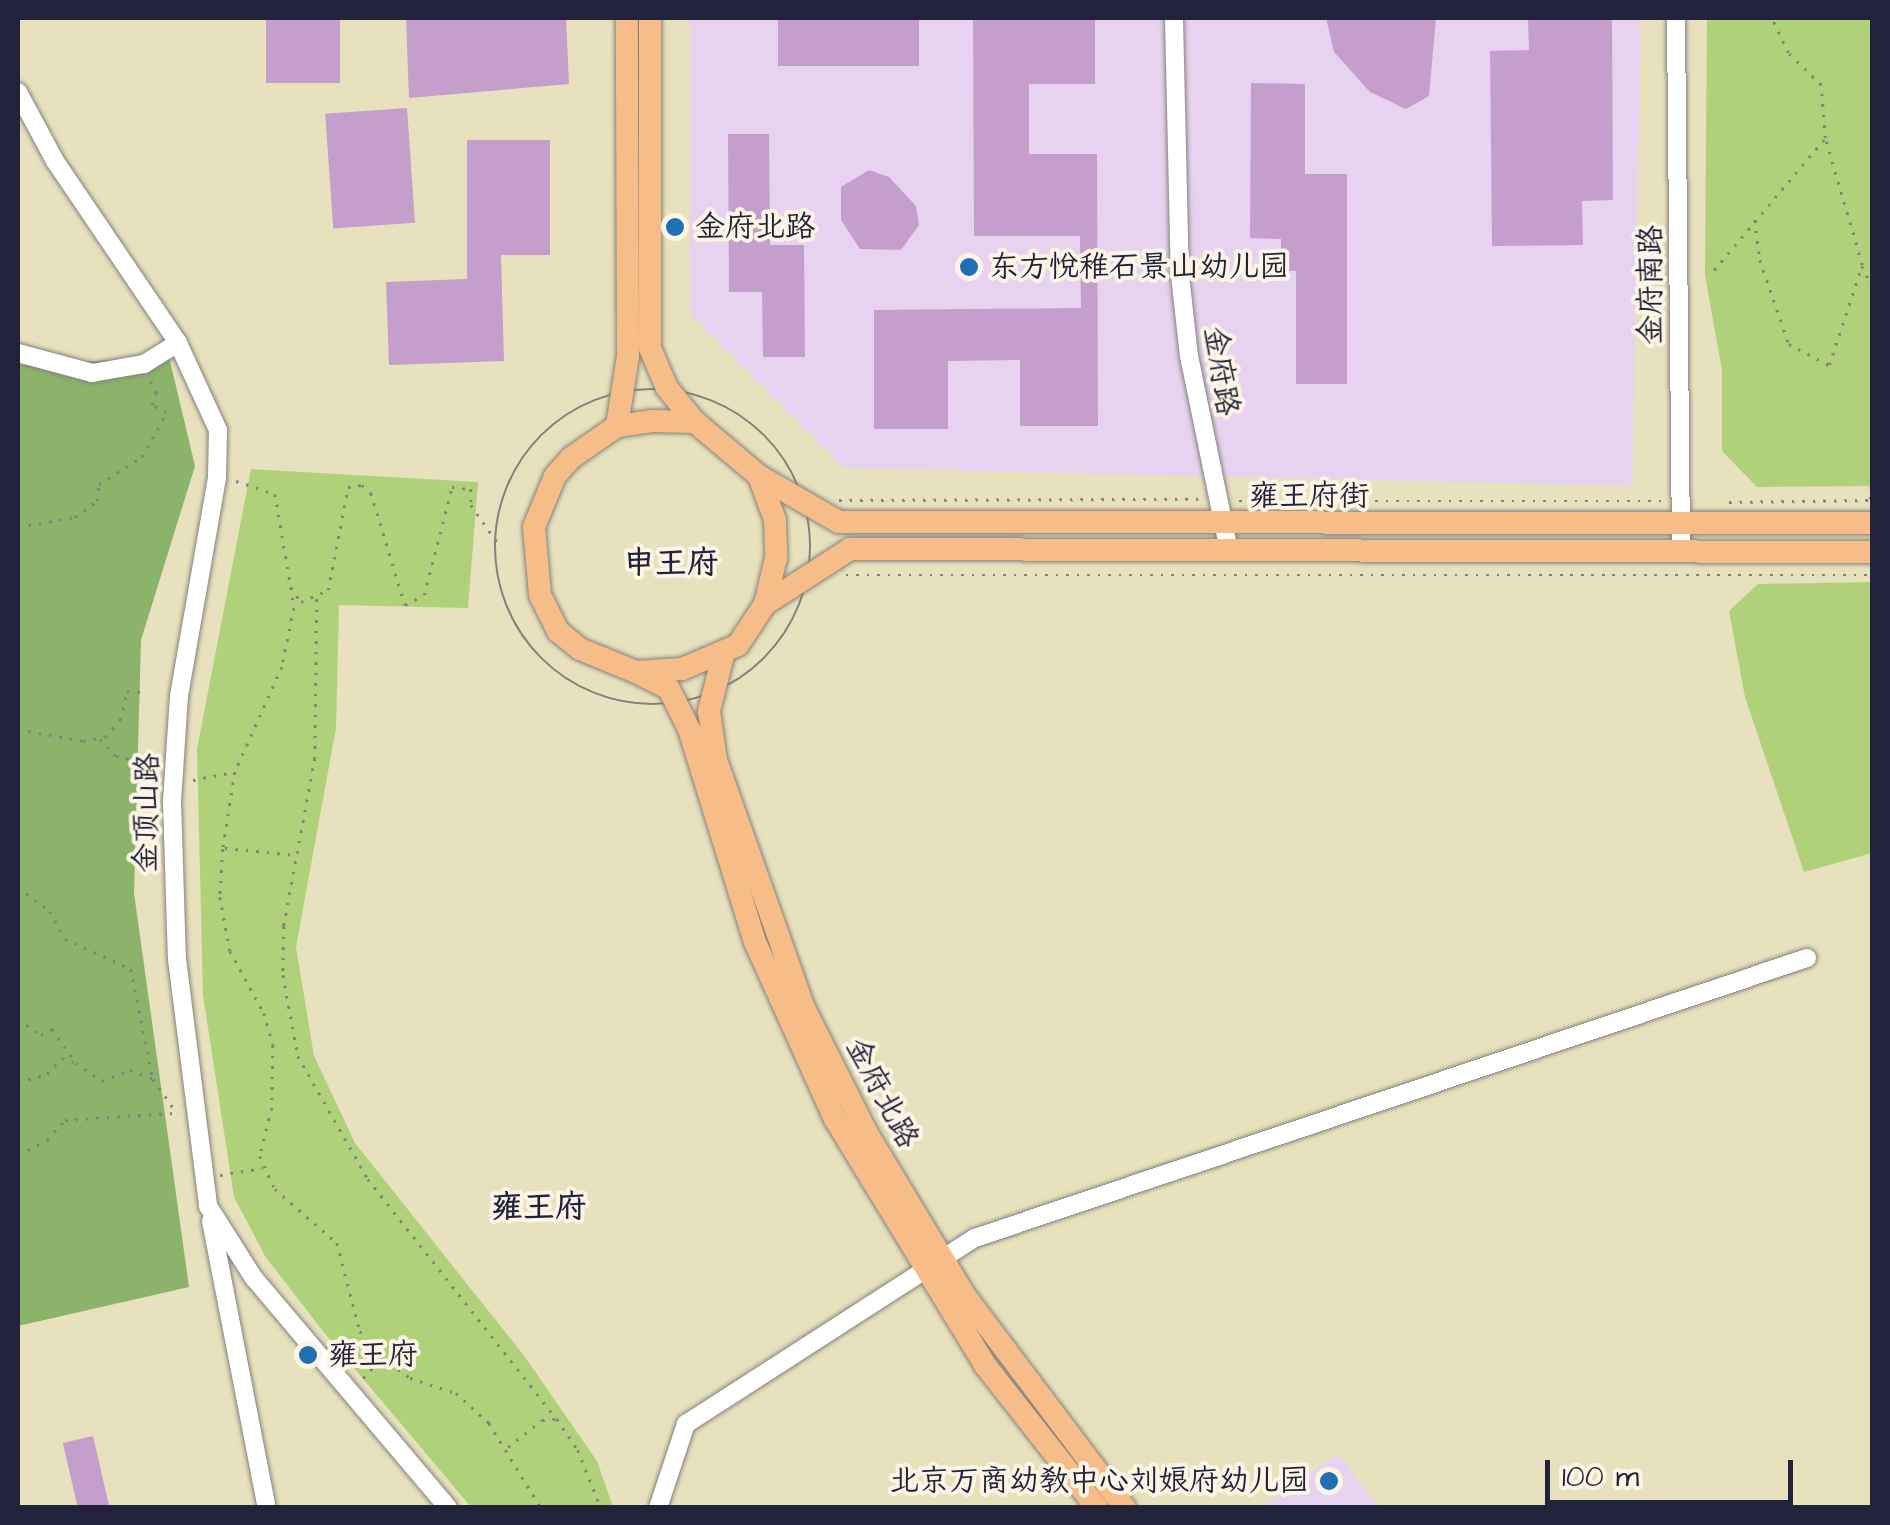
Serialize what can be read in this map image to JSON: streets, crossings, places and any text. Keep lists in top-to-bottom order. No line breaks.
{"streets":{"main road":["雍王府街","金府北路"],"street":["金府南路","金府路","金顶山路"]},"crossings":[["金府南路","雍王府街"],["金府路","雍王府街"],["雍王府街","金府北路"]],"districts":["申王府","雍王府"],"places":["金府北路","东方悦稚石景山幼儿园","雍王府","北京万商幼教中心刘娘府幼儿园"],"scale_bar":"100 m"}
